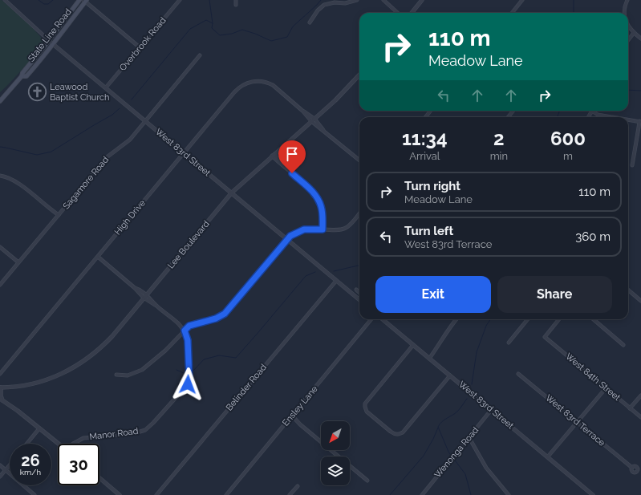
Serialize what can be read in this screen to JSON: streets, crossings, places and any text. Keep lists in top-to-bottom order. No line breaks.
{"streets":{"main road":["State Line Road"],"street":["Overbrook Road","West 83rd Street","Sagamore Road","High Drive","Lee Boulevard","West 84th Street","Belinder Road","Ensley Lane","West 83rd Terrace","Manor Road","Wenonga Road"]},"crossings":[["State Line Road","West 83rd Street"],["Overbrook Road","West 83rd Street"],["West 83rd Street","Sagamore Road"],["West 83rd Street","High Drive"],["West 83rd Street","Lee Boulevard"],["West 83rd Street","Belinder Road"],["West 83rd Street","Wenonga Road"],["High Drive","Lee Boulevard"]],"places":{"church":["Leawood Baptist Church"]},"north":"bottom left","page":{"turn":["110 m","Meadow Lane"],"eta":["11:34","Arrival","2","min","600","m"],"list":[{"name":"Turn right","note":"Meadow Lane","value":"110 m"},{"name":"Turn left","note":"West 83rd Terrace","value":"360 m"}],"buttons":["Exit","Share"],"speed":"26 km/h","limit":"30"}}
